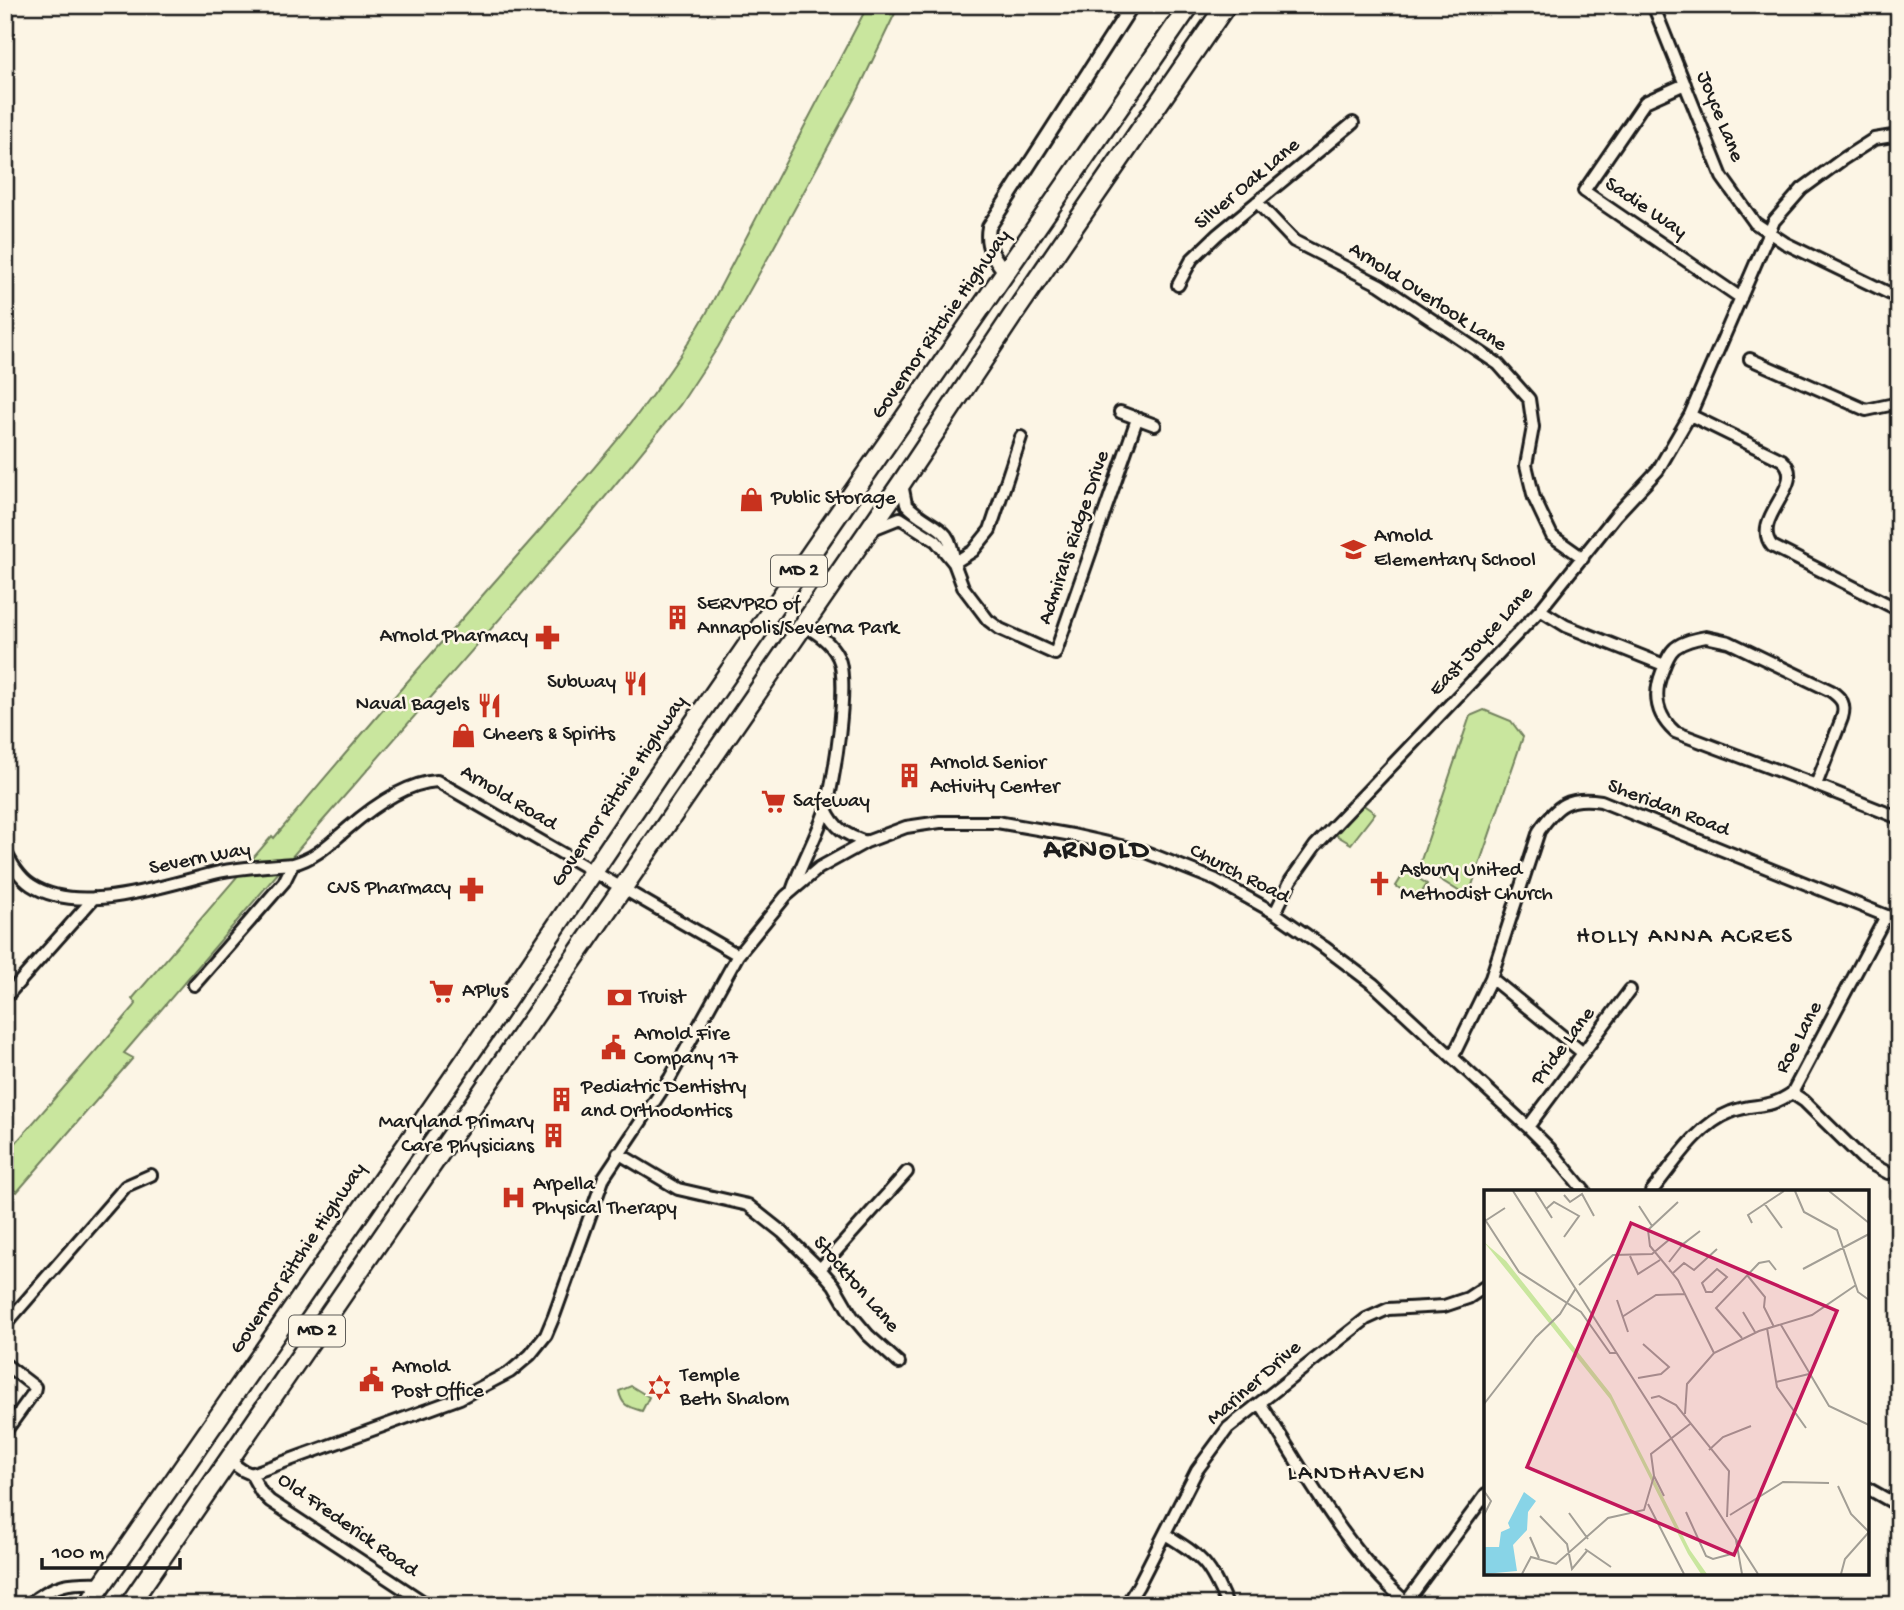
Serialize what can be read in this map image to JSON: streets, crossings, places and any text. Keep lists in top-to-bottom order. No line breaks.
{"streets":{"highway":["Governor Ritchie Highway","MD 2"],"street":["Joyce Lane","Silver Oak Lane","Sadie Way","Arnold Overlook Lane","Admirals Ridge Drive","East Joyce Lane","Arnold Road","Sheridan Road","Severn Way","Church Road","Roe Lane","Pride Lane","Stockton Lane","Mariner Drive","Old Frederick Road"]},"crossings":[["Joyce Lane","Sadie Way"],["Joyce Lane","East Joyce Lane"],["Silver Oak Lane","Arnold Overlook Lane"],["Sadie Way","East Joyce Lane"],["Arnold Overlook Lane","East Joyce Lane"],["Governor Ritchie Highway","Arnold Road"],["Admirals Ridge Drive","MD 2"],["MD 2","Arnold Road"],["East Joyce Lane","Church Road"],["Arnold Road","Severn Way"],["Sheridan Road","Church Road"],["Sheridan Road","Roe Lane"],["Church Road","Pride Lane"]],"districts":["ARNOLD","HOLLY ANNA ACRES","LANDHAVEN"],"places":{"shop":["Public Storage","Cheers & Spirits"],"school or university":["Arnold Elementary School"],"building":["SERVPRO of Annapolis/Severna Park","Arnold Senior Activity Center","Pediatric Dentistry and Orthodontics","Maryland Primary Care Physicians"],"pharmacy":["Arnold Pharmacy","CVS Pharmacy"],"restaurant":["Subway","Naval Bagels"],"supermarket":["Safeway","APlus"],"church":["Asbury United Methodist Church"],"bank":["Truist"],"public building":["Arnold Fire Company 17","Arnold Post Office"],"hospital":["Arpella Physical Therapy"],"synagogue":["Temple Beth Shalom"]},"scale_bar":"100 m"}
